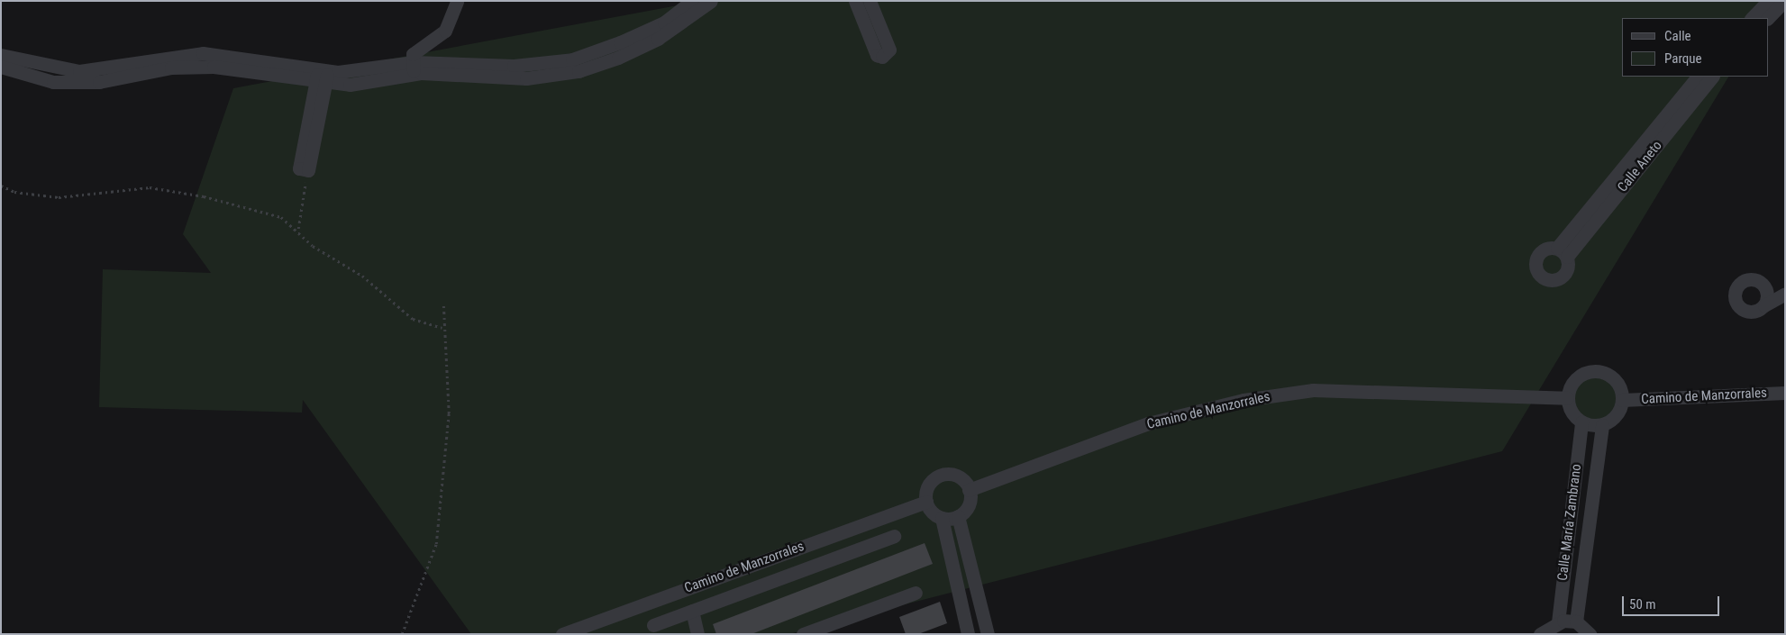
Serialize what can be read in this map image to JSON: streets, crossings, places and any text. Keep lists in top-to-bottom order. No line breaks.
{"streets":{"street":["Calle Aneto","Camino de Manzorrales","Calle María Zambrano"]},"crossings":[["Camino de Manzorrales","Calle María Zambrano"]],"legend":["Calle","Parque"],"scale_bar":"50 m"}
